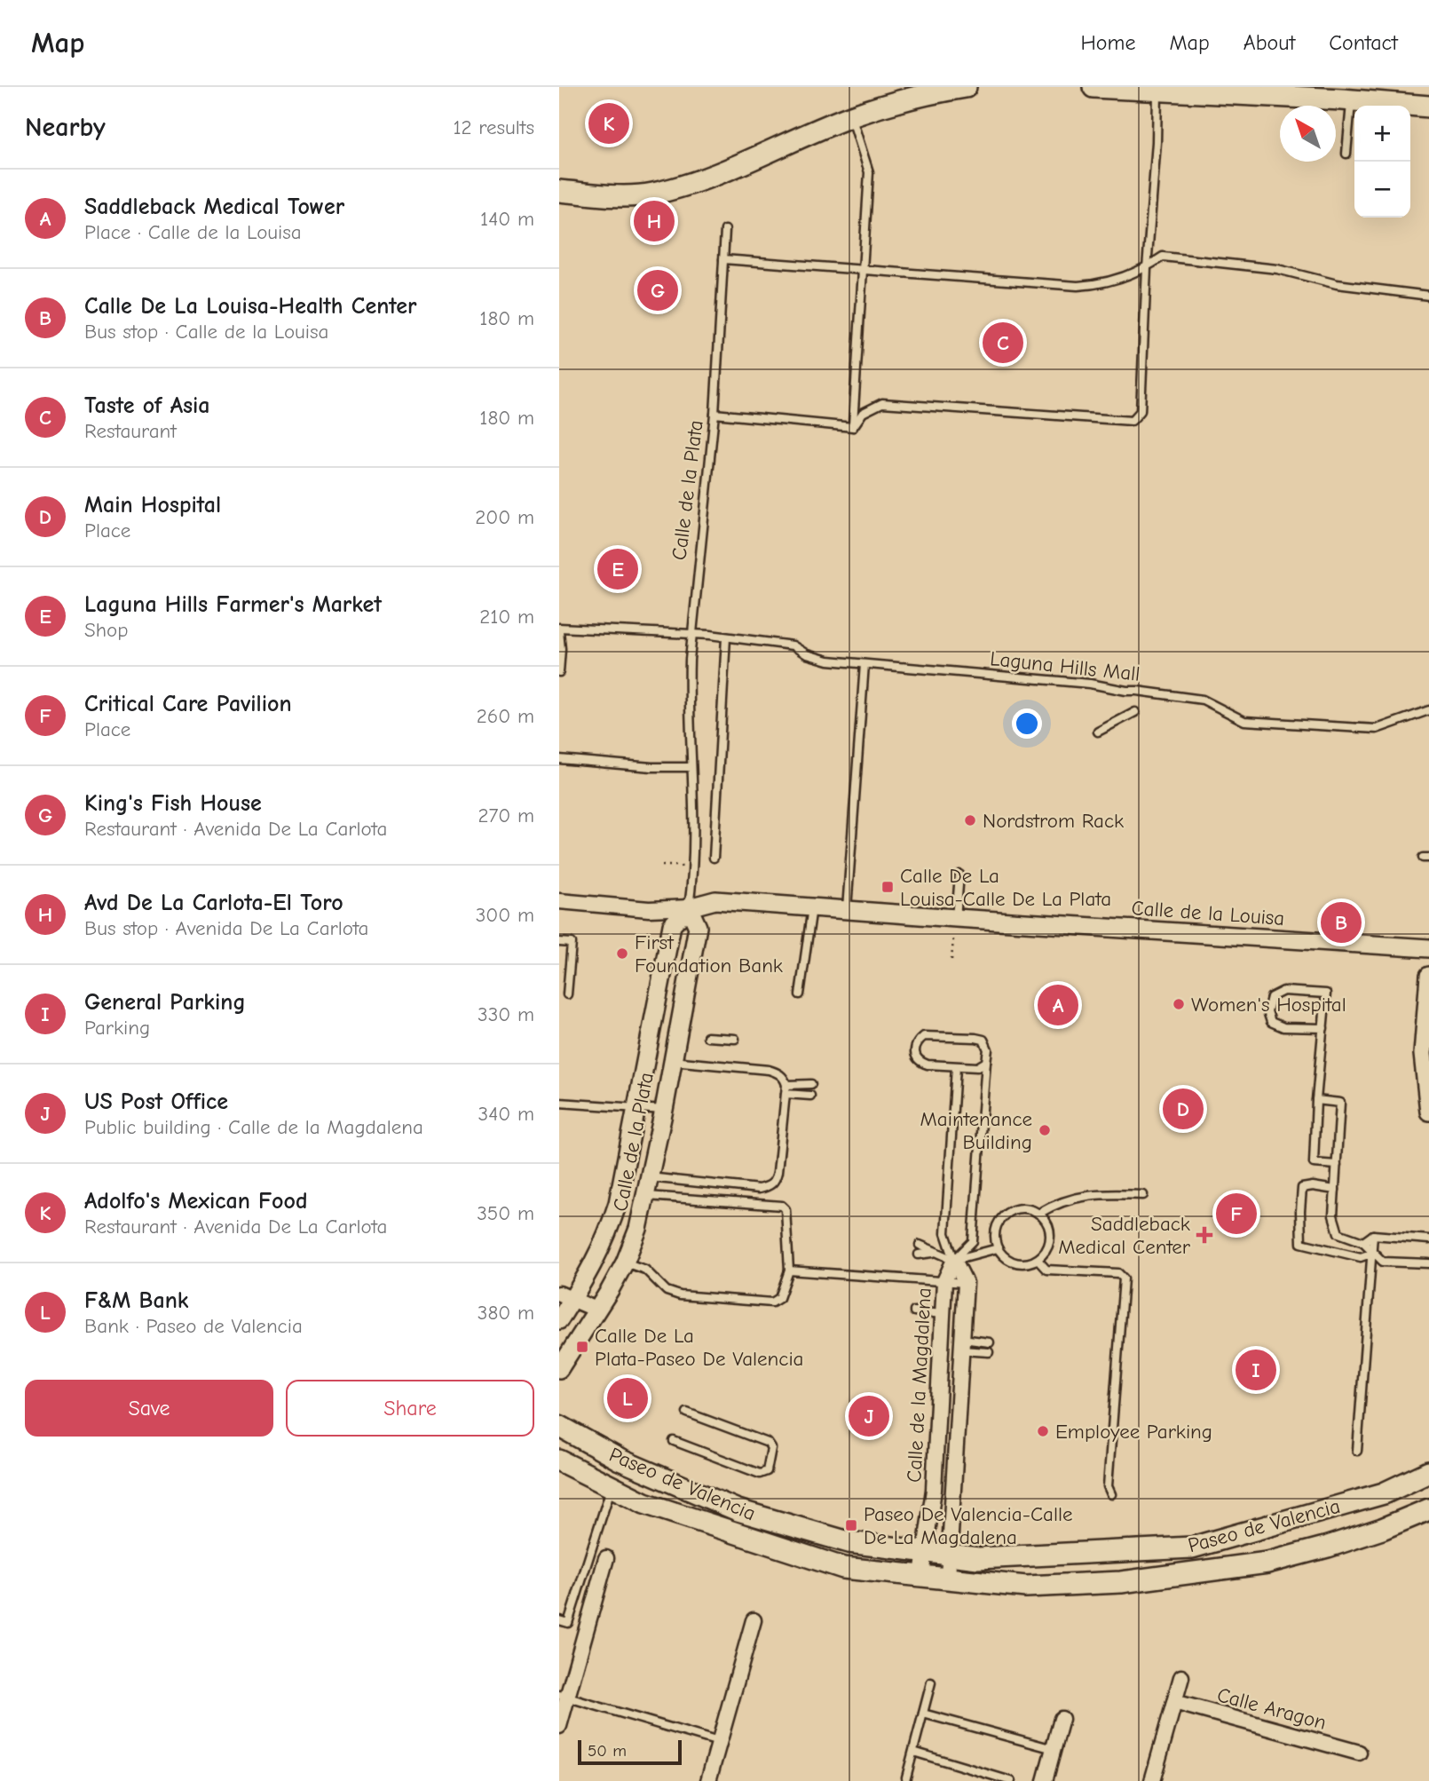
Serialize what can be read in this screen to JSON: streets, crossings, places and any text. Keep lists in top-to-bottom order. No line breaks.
{"streets":{"main road":["Paseo de Valencia"],"street":["Calle de la Plata","Calle de la Louisa","Calle de la Magdalena","Calle Aragon"],"lane":["Laguna Hills Mall"]},"crossings":[["Calle de la Plata","Laguna Hills Mall"],["Calle de la Plata","Calle de la Louisa"],["Calle de la Magdalena","Paseo de Valencia"]],"places":{"other":["Nordstrom Rack","First Foundation Bank","Women's Hospital","Maintenance Building","Employee Parking"],"transit":["Calle De La Louisa-Calle De La Plata","Calle De La Plata-Paseo De Valencia","Paseo De Valencia-Calle De La Magdalena"],"health":["Saddleback Medical Center"]},"scale_bar":"50 m","north":"top left","page":{"header":"Map","nav":["Home","Map","About","Contact"],"heading":["Nearby","12 results"],"pins":["K","H","G","C","E","B","A","D","F","I","L","J"],"map_buttons":["+","−"],"list":[{"mark":"A","name":"Saddleback Medical Tower","note":"Place · Calle de la Louisa","value":"140 m"},{"mark":"B","name":"Calle De La Louisa-Health Center","note":"Bus stop · Calle de la Louisa","value":"180 m"},{"mark":"C","name":"Taste of Asia","note":"Restaurant","value":"180 m"},{"mark":"D","name":"Main Hospital","note":"Place","value":"200 m"},{"mark":"E","name":"Laguna Hills Farmer's Market","note":"Shop","value":"210 m"},{"mark":"F","name":"Critical Care Pavilion","note":"Place","value":"260 m"},{"mark":"G","name":"King's Fish House","note":"Restaurant · Avenida De La Carlota","value":"270 m"},{"mark":"H","name":"Avd De La Carlota-El Toro","note":"Bus stop · Avenida De La Carlota","value":"300 m"},{"mark":"I","name":"General Parking","note":"Parking","value":"330 m"},{"mark":"J","name":"US Post Office","note":"Public building · Calle de la Magdalena","value":"340 m"},{"mark":"K","name":"Adolfo's Mexican Food","note":"Restaurant · Avenida De La Carlota","value":"350 m"},{"mark":"L","name":"F&M Bank","note":"Bank · Paseo de Valencia","value":"380 m"}],"buttons":["Save","Share"],"scale":"50 m"}}
